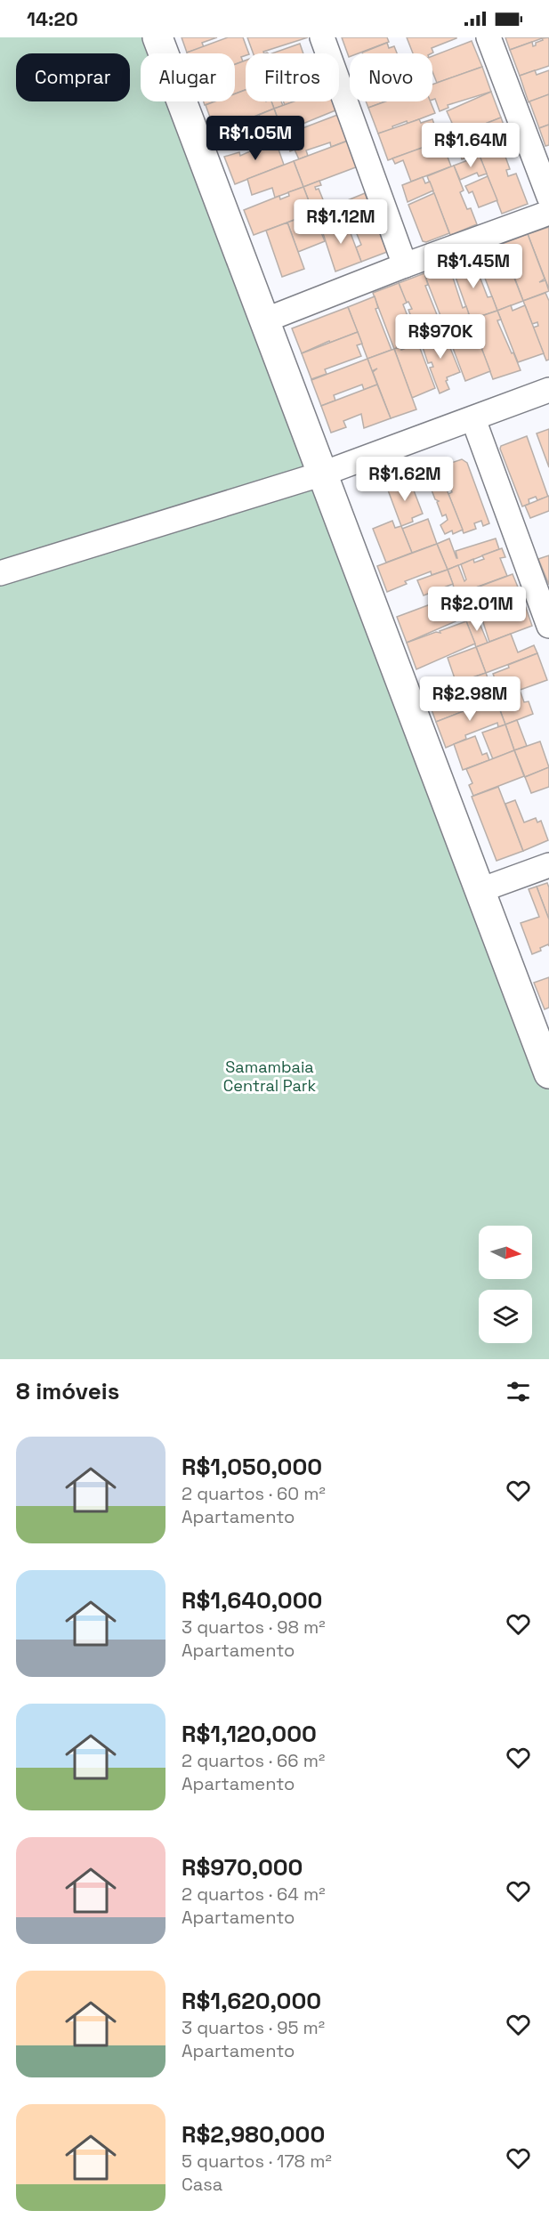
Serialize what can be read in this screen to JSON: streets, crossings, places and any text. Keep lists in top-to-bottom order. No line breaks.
{"parks":["Samambaia Central Park"],"north":"right","page":{"status":"14:20","chip":["Comprar","Alugar","Filtros","Novo"],"price":["R$1.05M","R$1.64M","R$1.12M","R$1.45M","R$970K","R$1.62M","R$2.01M","R$2.98M"],"heading":"8 imóveis","list":[{"name":"R$1,050,000","note":"2 quartos · 60 m² · Apartamento"},{"name":"R$1,640,000","note":"3 quartos · 98 m² · Apartamento"},{"name":"R$1,120,000","note":"2 quartos · 66 m² · Apartamento"},{"name":"R$970,000","note":"2 quartos · 64 m² · Apartamento"},{"name":"R$1,620,000","note":"3 quartos · 95 m² · Apartamento"},{"name":"R$2,980,000","note":"5 quartos · 178 m² · Casa"}]}}
